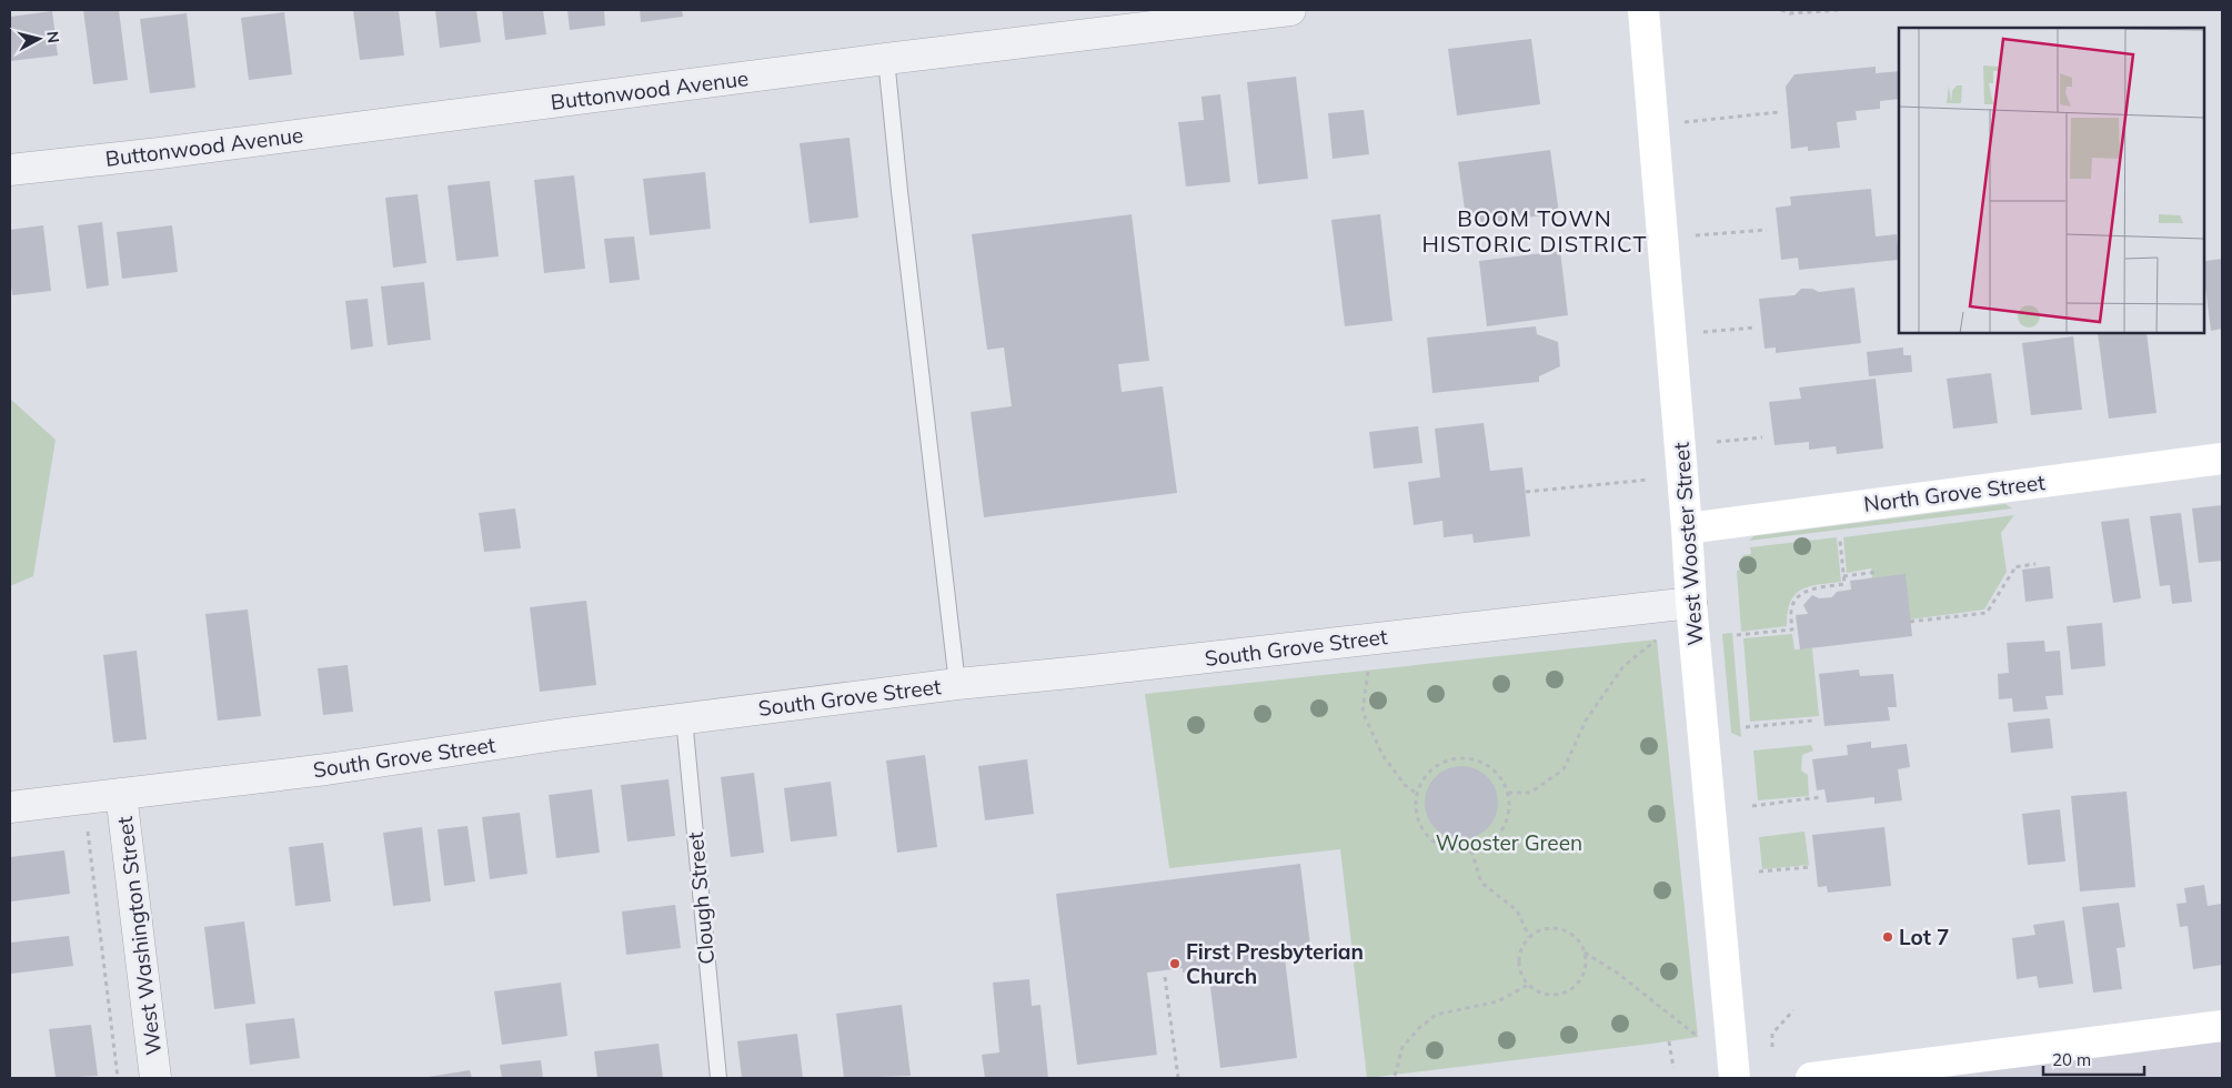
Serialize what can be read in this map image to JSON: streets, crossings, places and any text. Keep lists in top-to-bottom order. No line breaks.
{"streets":{"main road":["North Grove Street","West Wooster Street"],"street":["Buttonwood Avenue","South Grove Street","West Washington Street"],"lane":["Clough Street"]},"crossings":[["North Grove Street","West Wooster Street"],["West Wooster Street","South Grove Street"],["South Grove Street","Clough Street"],["South Grove Street","West Washington Street"]],"districts":["BOOM TOWN HISTORIC DISTRICT"],"parks":["Wooster Green"],"places":["Lot 7","First Presbyterian Church"],"scale_bar":"20 m","north":"right"}
